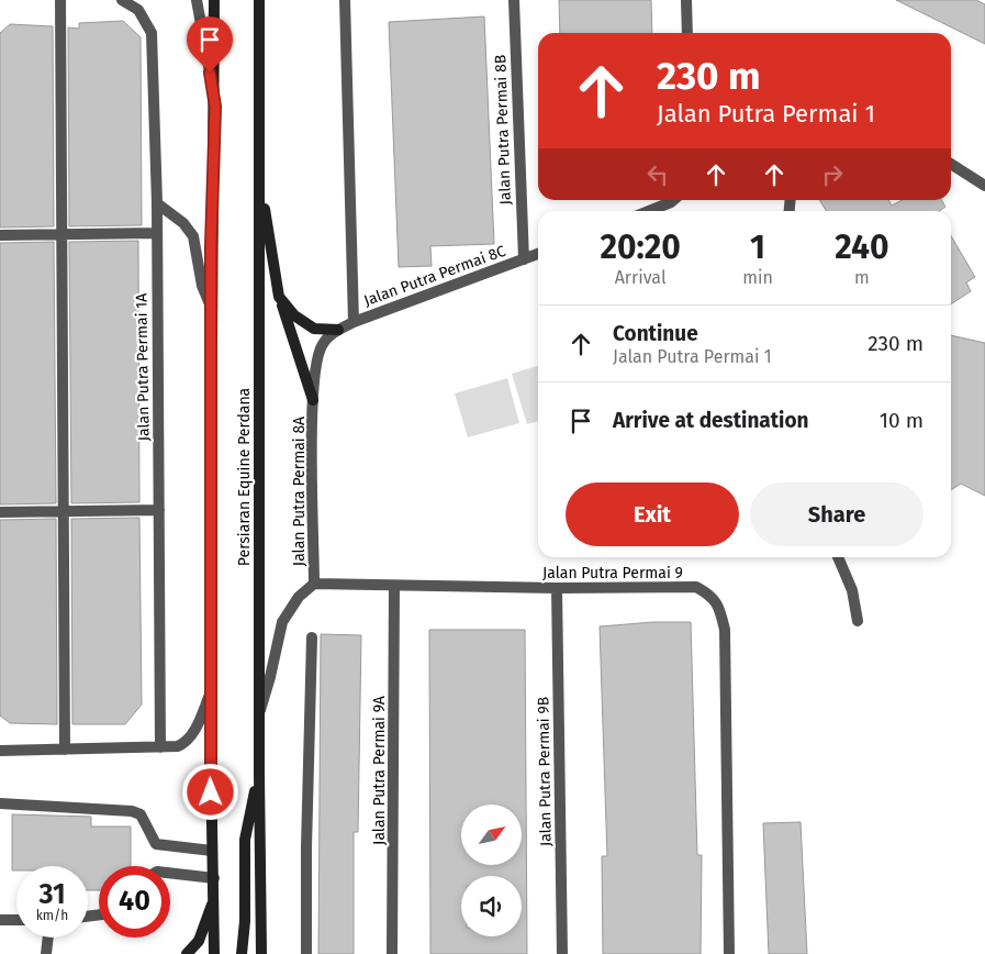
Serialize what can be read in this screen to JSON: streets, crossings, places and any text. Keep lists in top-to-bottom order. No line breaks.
{"streets":{"street":["Jalan Putra Permai 8B","Jalan Putra Permai 8C","Jalan Putra Permai 1A","Persiaran Equine Perdana","Jalan Putra Permai 8A","Jalan Putra Permai 9","Jalan Putra Permai 9A","Jalan Putra Permai 9B"]},"crossings":[["Jalan Putra Permai 8B","Jalan Putra Permai 8C"],["Jalan Putra Permai 8C","Jalan Putra Permai 8A"],["Persiaran Equine Perdana","Jalan Putra Permai 8A"],["Jalan Putra Permai 8A","Jalan Putra Permai 9"],["Jalan Putra Permai 9","Jalan Putra Permai 9A"],["Jalan Putra Permai 9","Jalan Putra Permai 9B"]],"north":"top right","page":{"turn":["230 m","Jalan Putra Permai 1"],"eta":["20:20","Arrival","1","min","240","m"],"list":[{"name":"Continue","note":"Jalan Putra Permai 1","value":"230 m"},{"name":"Arrive at destination","value":"10 m"}],"buttons":["Exit","Share"],"speed":"31 km/h","limit":"40"}}
